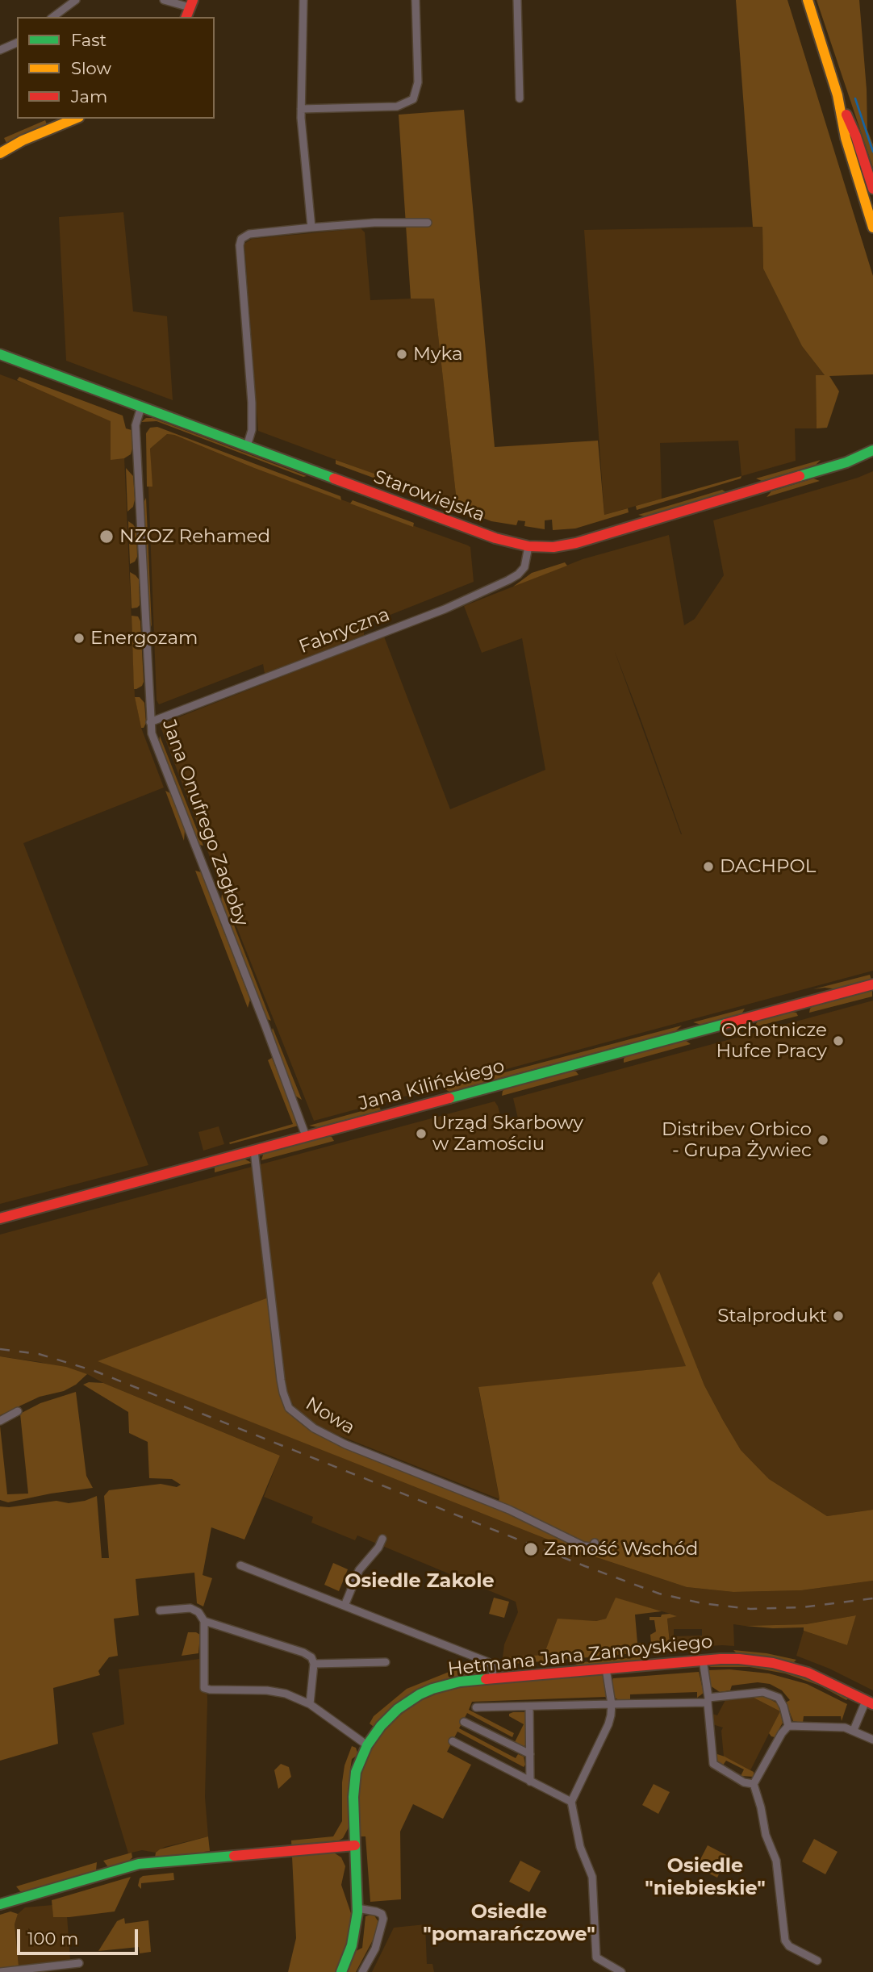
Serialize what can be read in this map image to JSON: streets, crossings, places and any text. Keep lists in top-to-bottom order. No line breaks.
{"streets":{"main road":["Starowiejska","Jana Kilińskiego","Hetmana Jana Zamoyskiego"],"street":["Fabryczna","Jana Onufrego Zagłoby","Nowa"]},"crossings":[["Starowiejska","Fabryczna"],["Starowiejska","Jana Onufrego Zagłoby"],["Fabryczna","Jana Onufrego Zagłoby"],["Jana Onufrego Zagłoby","Jana Kilińskiego"],["Jana Kilińskiego","Nowa"]],"districts":["Osiedle Zakole","Osiedle \"niebieskie\"","Osiedle \"pomarańczowe\""],"places":["Myka","NZOZ Rehamed","Energozam","DACHPOL","Ochotnicze Hufce Pracy","Urząd Skarbowy w Zamościu","Distribev Orbico - Grupa Żywiec","Stalprodukt","Zamość Wschód"],"legend":["Fast","Slow","Jam"],"scale_bar":"100 m"}
